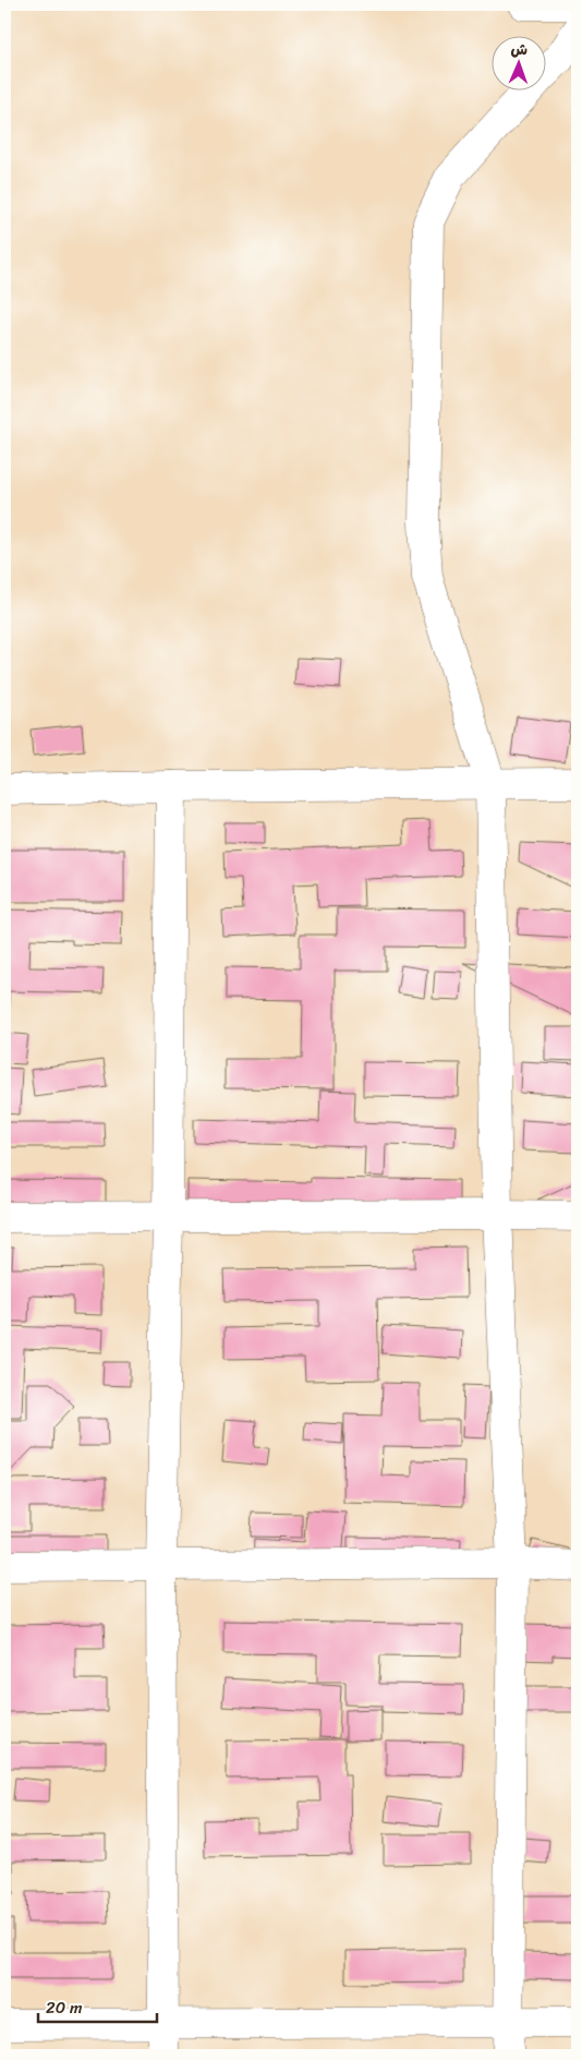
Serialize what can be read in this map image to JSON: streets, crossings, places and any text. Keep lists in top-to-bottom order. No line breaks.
{"scale_bar":"20 m","north":"top"}
